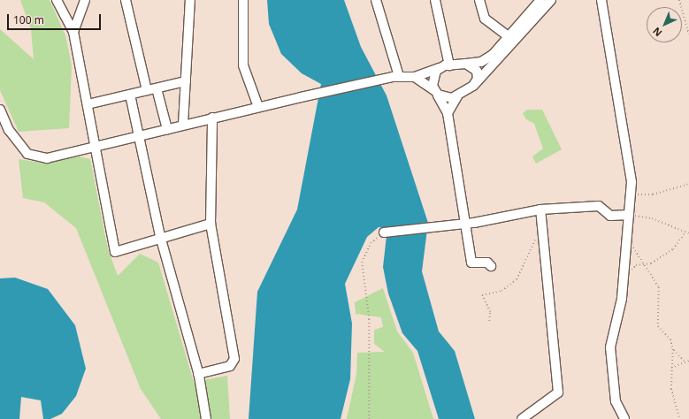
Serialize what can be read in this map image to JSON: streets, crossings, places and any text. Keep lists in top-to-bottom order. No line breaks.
{"scale_bar":"100 m","north":"bottom left"}
